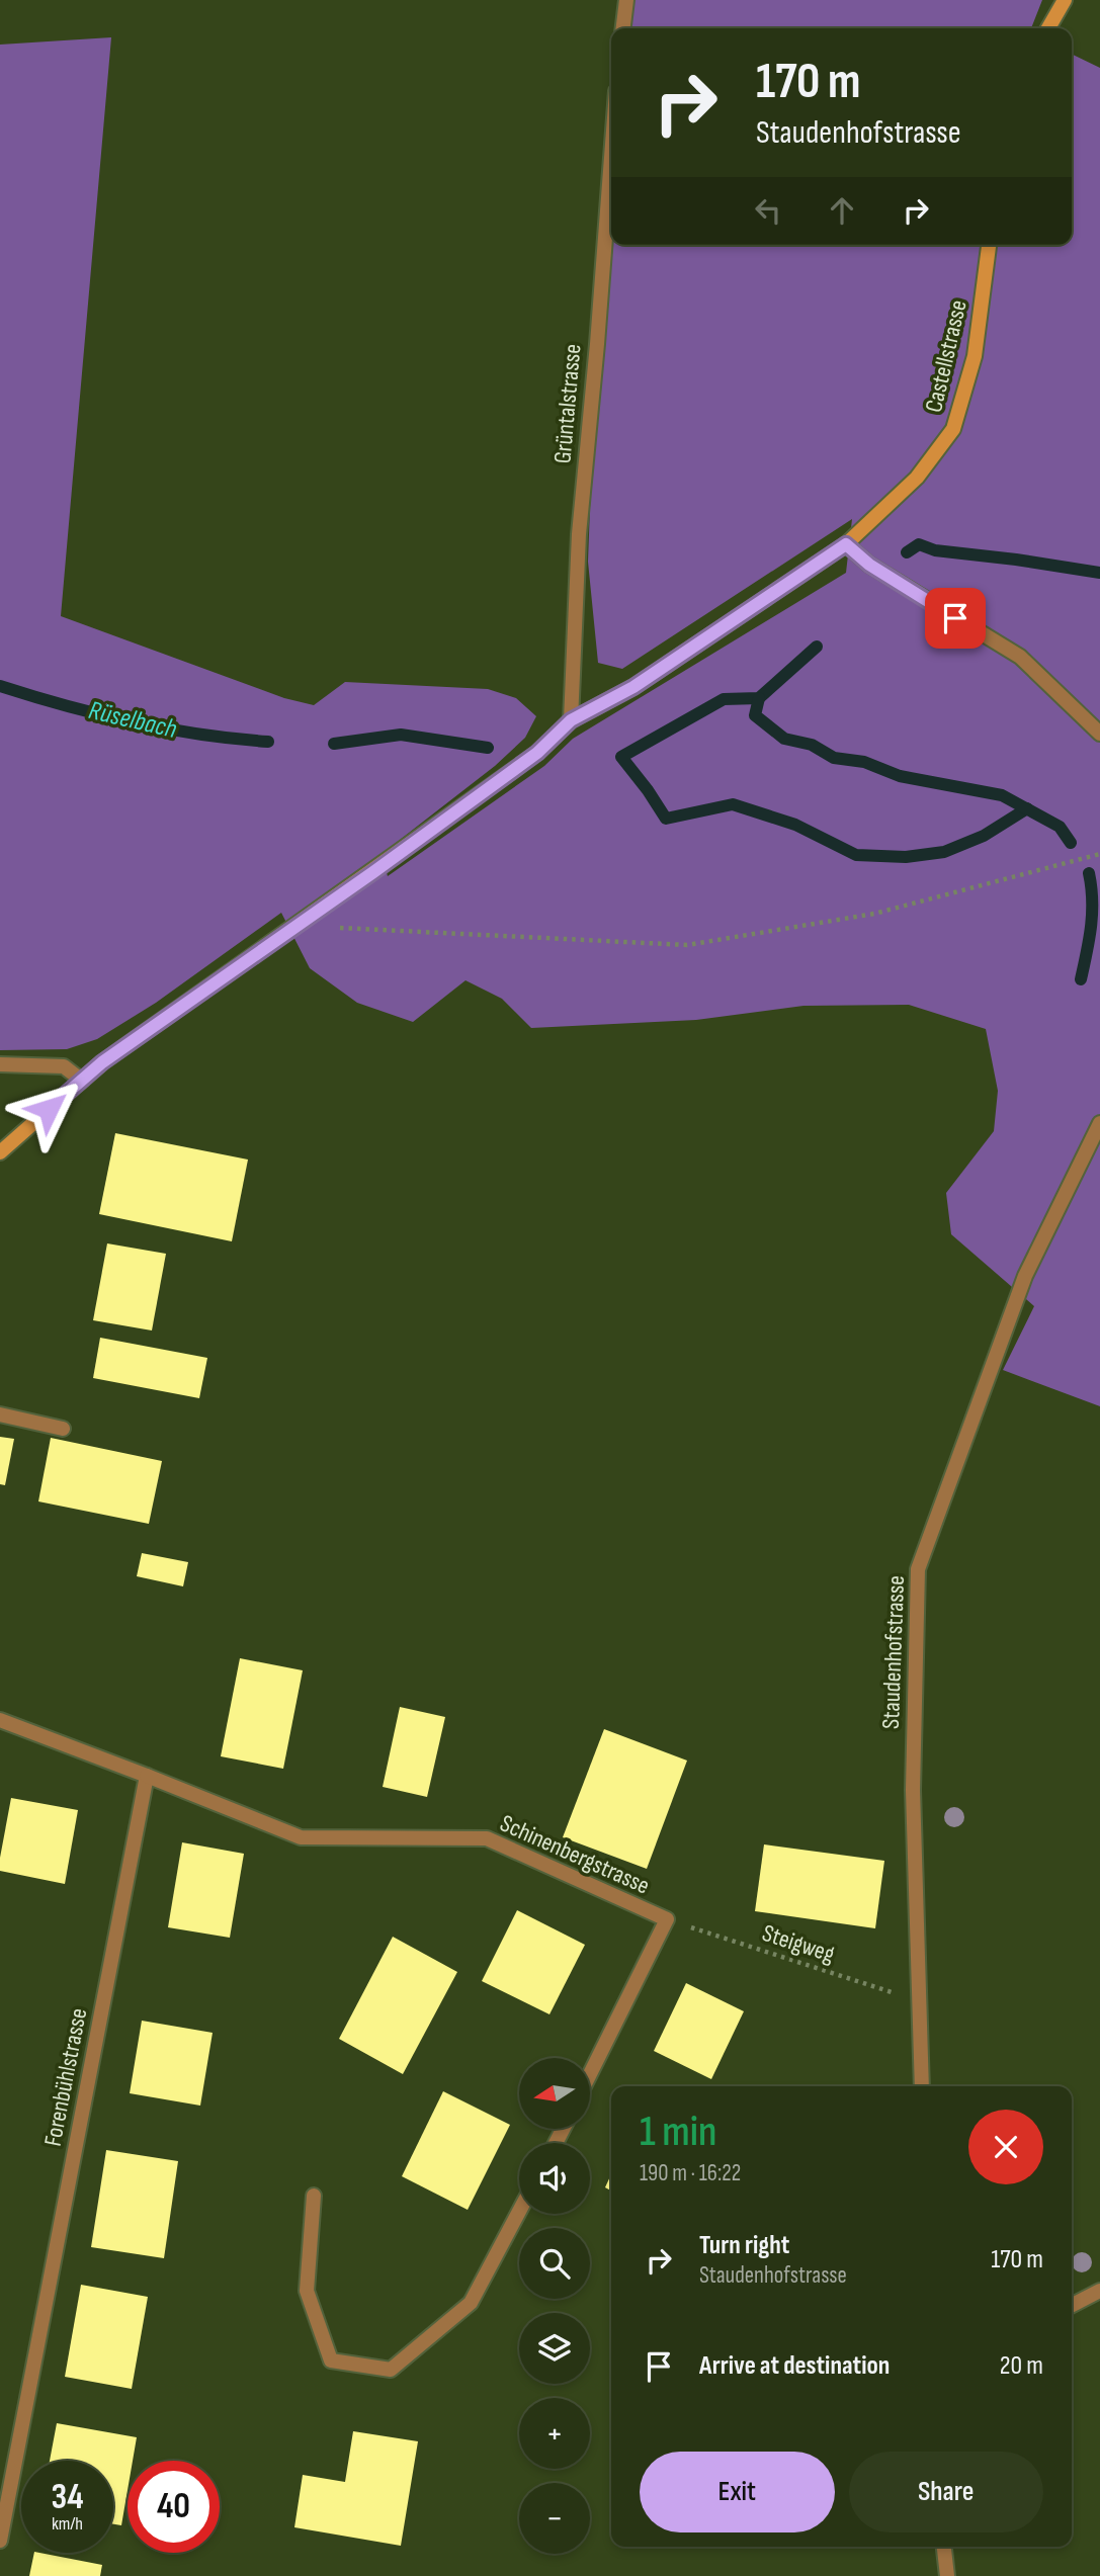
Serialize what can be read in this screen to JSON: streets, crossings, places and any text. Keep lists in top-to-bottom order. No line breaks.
{"streets":{"street":["Castellstrasse","Grüntalstrasse","Staudenhofstrasse","Schinenbergstrasse","Forenbühlstrasse"],"path":["Steigweg"]},"crossings":[["Castellstrasse","Grüntalstrasse"],["Staudenhofstrasse","Steigweg"],["Schinenbergstrasse","Steigweg"],["Schinenbergstrasse","Forenbühlstrasse"]],"water":["Rüselbach"],"north":"left","page":{"turn":["170 m","Staudenhofstrasse"],"map_buttons":["+","−"],"heading":["1 min","190 m · 16:22"],"list":[{"name":"Turn right","note":"Staudenhofstrasse","value":"170 m"},{"name":"Arrive at destination","value":"20 m"}],"buttons":["Exit","Share"],"speed":"34 km/h","limit":"40"}}
